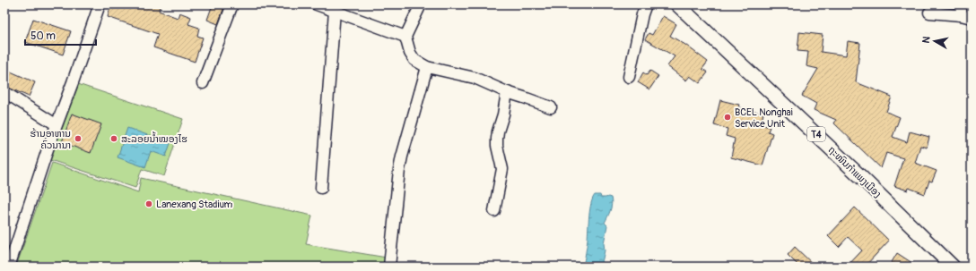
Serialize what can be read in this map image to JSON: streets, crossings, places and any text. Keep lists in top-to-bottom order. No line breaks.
{"streets":{"main road":["T4","ຖະໜົນກຳແພງເມືອງ"]},"places":["BCEL Nonghai Service Unit","ຮ້ານອາຫານ ຄົວນານາ","ສະລອຍນ້ຳໝອງໄຮ","Lanexang Stadium"],"scale_bar":"50 m","north":"left"}
